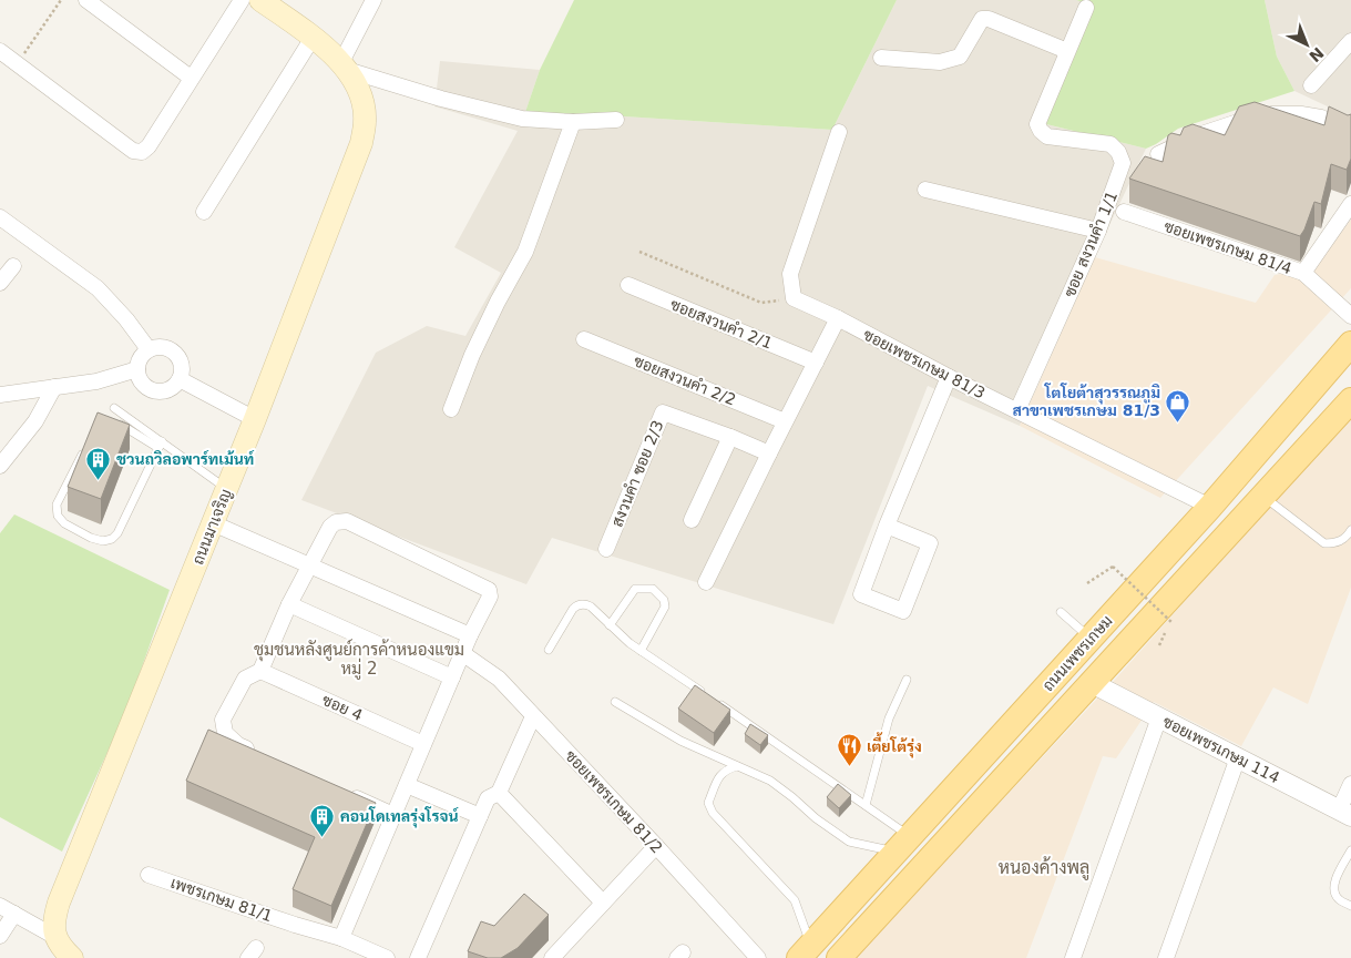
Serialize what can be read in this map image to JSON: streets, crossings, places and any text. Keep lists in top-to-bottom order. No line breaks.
{"streets":{"main road":["ถนนมาเจริญ","ถนนเพชรเกษม"],"street":["ซอย สงวนคำ 1/1","ซอยเพชรเกษม 81/4","ซอยสงวนคำ 2/1","ซอยเพชรเกษม 81/3","ซอยสงวนคำ 2/2","สงวนคำ ซอย 2/3","ซอย 4","ซอยเพชรเกษม 114","ซอยเพชรเกษม 81/2","เพชรเกษม 81/1"]},"crossings":[["ซอย สงวนคำ 1/1","ซอยเพชรเกษม 81/3"],["ซอยเพชรเกษม 81/3","ถนนเพชรเกษม"],["ถนนเพชรเกษม","ซอยเพชรเกษม 114"]],"districts":["ชุมชนหลังศูนย์การค้าหนองแขม หมู่ 2","หนองค้างพลู"],"places":{"shop":["โตโยต้าสุวรรณภูมิ สาขาเพชรเกษม 81/3"],"building":["ชวนถวิลอพาร์ทเม้นท์","คอนโดเทลรุ่งโรจน์"],"restaurant":["เตี้ยโต้รุ่ง"]},"north":"bottom right"}
